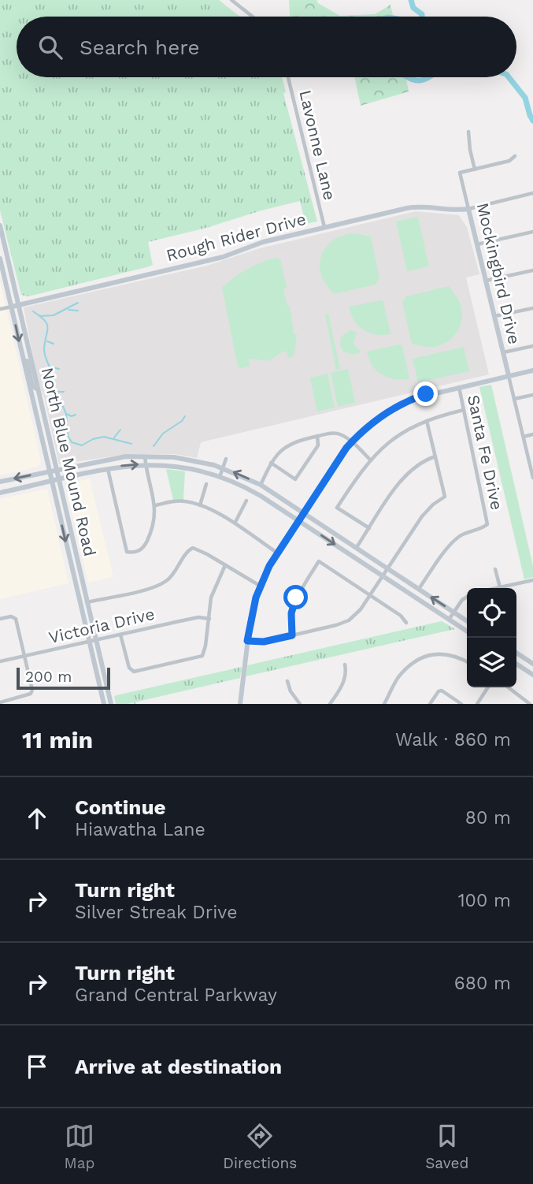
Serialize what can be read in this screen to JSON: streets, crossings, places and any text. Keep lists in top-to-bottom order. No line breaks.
{"streets":{"main road":["Rough Rider Drive","Mockingbird Drive","North Blue Mound Road"],"street":["Lavonne Lane","Santa Fe Drive","Victoria Drive"]},"crossings":[["Lavonne Lane","Rough Rider Drive"],["Rough Rider Drive","Mockingbird Drive"],["Rough Rider Drive","North Blue Mound Road"],["North Blue Mound Road","Victoria Drive"]],"scale_bar":"200 m","page":{"search":"Search here","scale":"200 m","heading":["11 min","Walk · 860 m"],"list":[["Continue","Hiawatha Lane","80 m"],["Turn right","Silver Streak Drive","100 m"],["Turn right","Grand Central Parkway","680 m"],"Arrive at destination"],"nav":["Map","Directions","Saved"]}}
